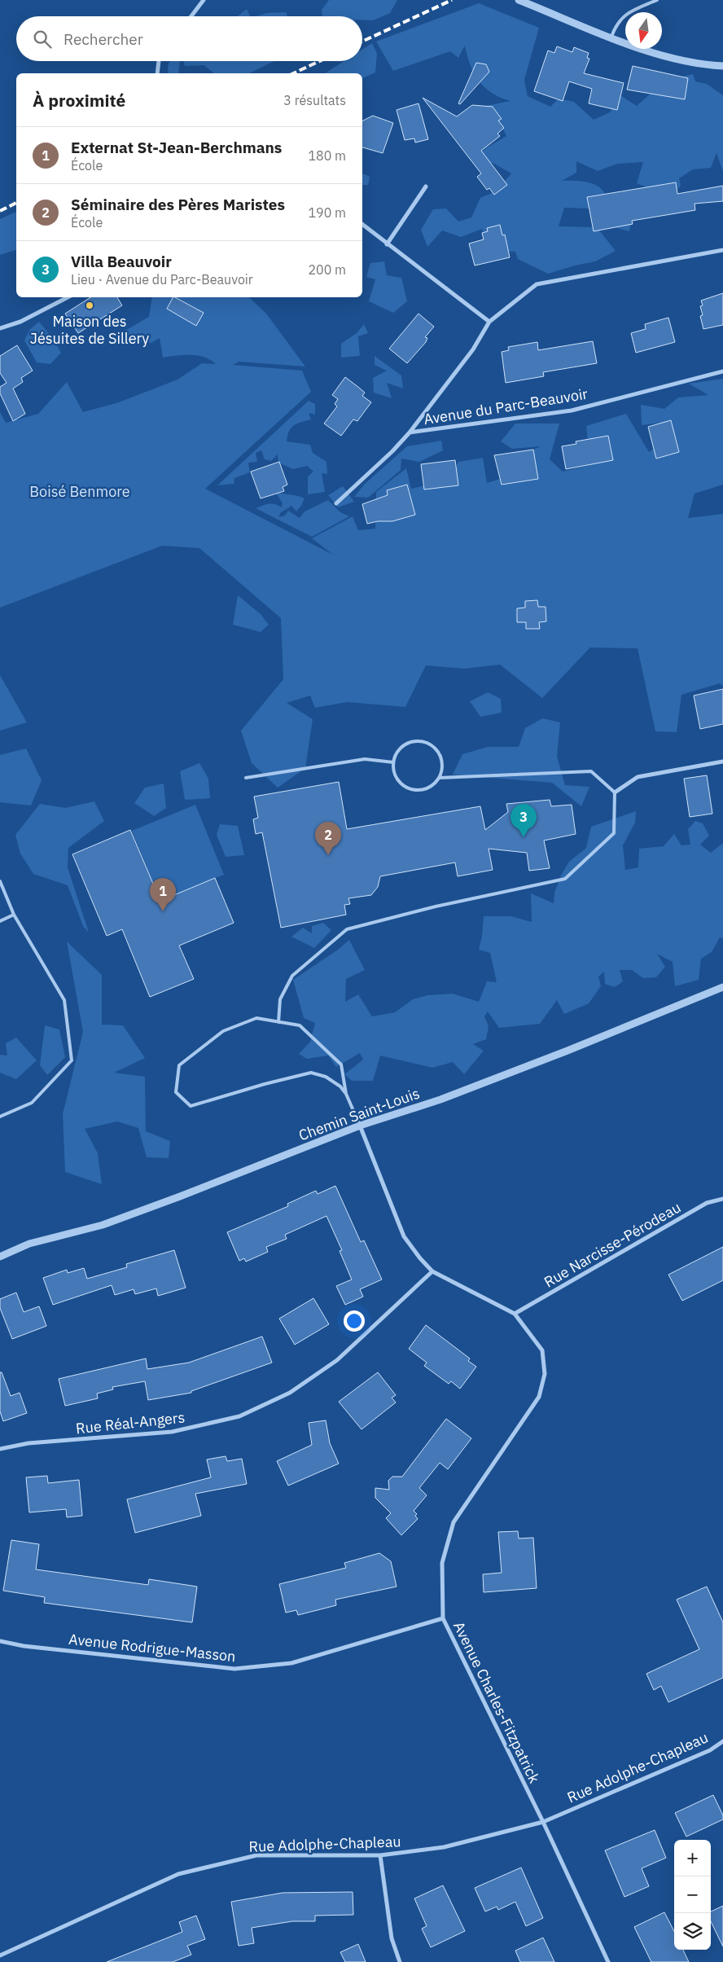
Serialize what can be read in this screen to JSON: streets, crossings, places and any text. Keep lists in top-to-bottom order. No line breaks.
{"streets":{"street":["Avenue du Parc-Beauvoir","Chemin Saint-Louis","Rue Narcisse-Pérodeau","Rue Réal-Angers","Avenue Rodrigue-Masson","Avenue Charles-Fitzpatrick","Rue Adolphe-Chapleau"]},"crossings":[["Chemin Saint-Louis","Avenue Charles-Fitzpatrick"],["Rue Narcisse-Pérodeau","Avenue Charles-Fitzpatrick"],["Rue Réal-Angers","Avenue Charles-Fitzpatrick"],["Avenue Rodrigue-Masson","Avenue Charles-Fitzpatrick"],["Avenue Charles-Fitzpatrick","Rue Adolphe-Chapleau"]],"parks":["Boisé Benmore"],"places":["Maison des Jésuites de Sillery"],"north":"bottom","page":{"search":"Rechercher","heading":["À proximité","3 résultats"],"list":[{"mark":"1","name":"Externat St-Jean-Berchmans","note":"École","value":"180 m"},{"mark":"2","name":"Séminaire des Pères Maristes","note":"École","value":"190 m"},{"mark":"3","name":"Villa Beauvoir","note":"Lieu · Avenue du Parc-Beauvoir","value":"200 m"}],"pins":["3","2","1"],"map_buttons":["+","−"]}}
